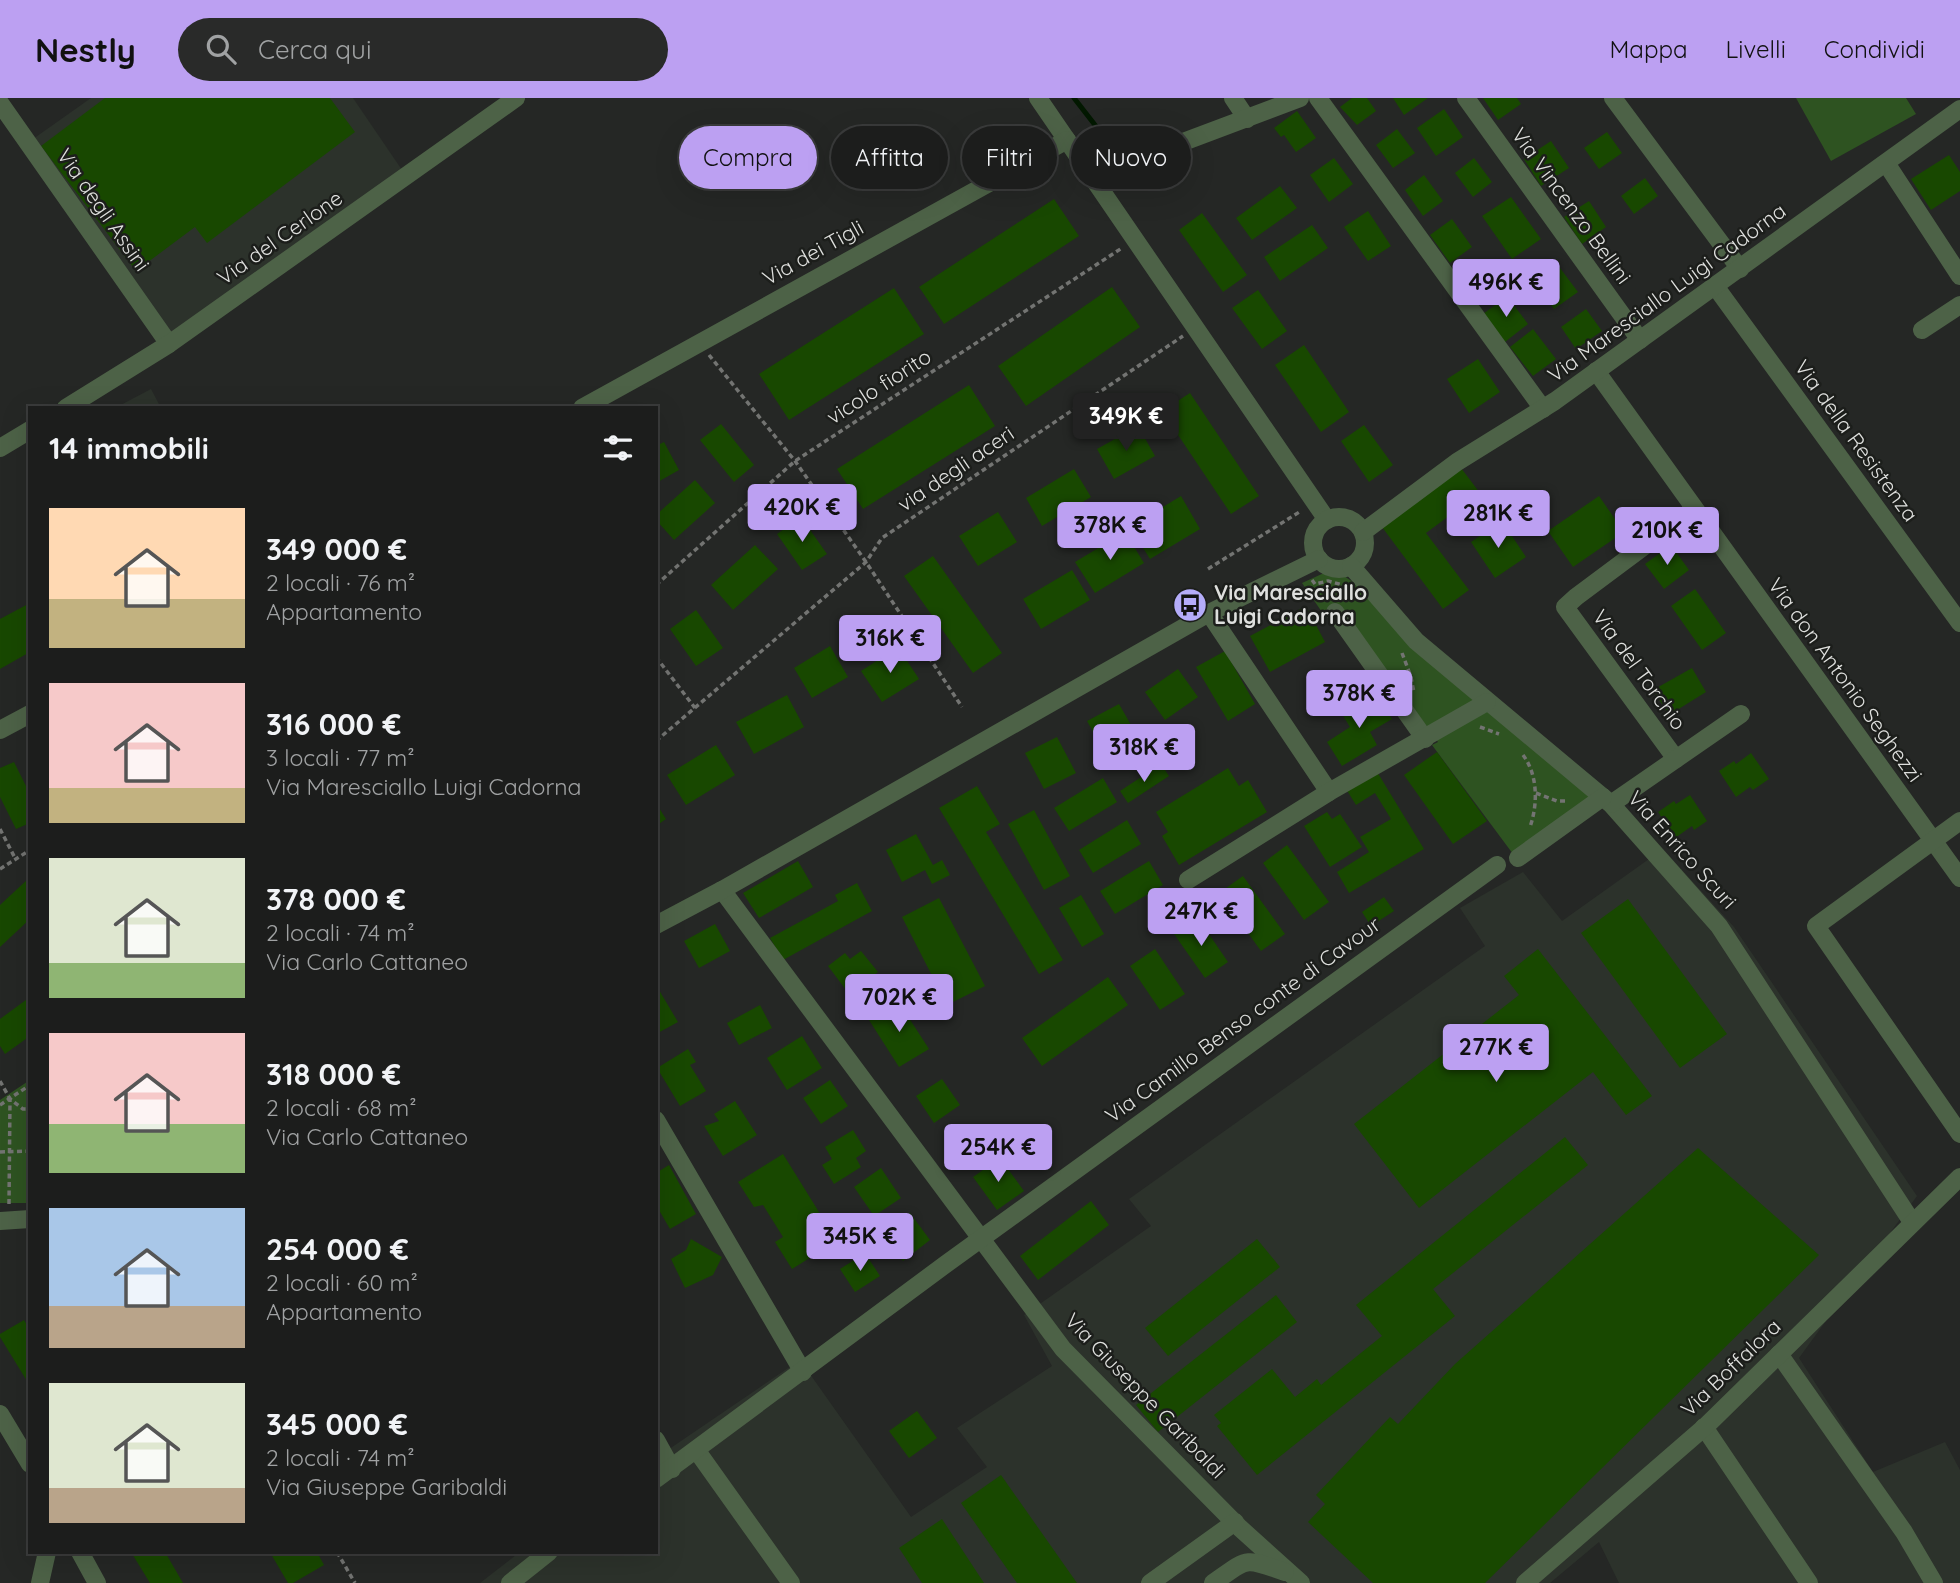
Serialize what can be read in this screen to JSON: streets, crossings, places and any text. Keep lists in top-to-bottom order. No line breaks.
{"streets":{"street":["Via Vincenzo Bellini","Via degli Assini","Via del Cerlone","Via dei Tigli","Via Maresciallo Luigi Cadorna","Via della Resistenza","Via del Torchio","Via don Antonio Seghezzi","Via Enrico Scuri","Via Camillo Benso conte di Cavour","Via Boffalora","Via Giuseppe Garibaldi"],"path":["vicolo fiorito","via degli aceri"]},"crossings":[["Via Vincenzo Bellini","Via Maresciallo Luigi Cadorna"],["Via degli Assini","Via del Cerlone"],["Via Maresciallo Luigi Cadorna","Via della Resistenza"],["Via Maresciallo Luigi Cadorna","Via don Antonio Seghezzi"],["Via Maresciallo Luigi Cadorna","Via Enrico Scuri"],["Via del Torchio","Via don Antonio Seghezzi"],["Via del Torchio","Via Enrico Scuri"],["Via Enrico Scuri","Via Boffalora"],["Via Camillo Benso conte di Cavour","Via Giuseppe Garibaldi"]],"places":{"bus stop":["Via Maresciallo Luigi Cadorna"]},"page":{"header":"Nestly","search":"Cerca qui","nav":["Mappa","Livelli","Condividi"],"chip":["Compra","Affitta","Filtri","Nuovo"],"price":["496K €","349K €","420K €","281K €","378K €","210K €","316K €","378K €","318K €","247K €","702K €","277K €","254K €","345K €"],"heading":"14 immobili","list":[{"name":"349 000 €","note":"2 locali · 76 m² · Appartamento"},{"name":"316 000 €","note":"3 locali · 77 m² · Via Maresciallo Luigi Cadorna"},{"name":"378 000 €","note":"2 locali · 74 m² · Via Carlo Cattaneo"},{"name":"318 000 €","note":"2 locali · 68 m² · Via Carlo Cattaneo"},{"name":"254 000 €","note":"2 locali · 60 m² · Appartamento"},{"name":"345 000 €","note":"2 locali · 74 m² · Via Giuseppe Garibaldi"}]}}
